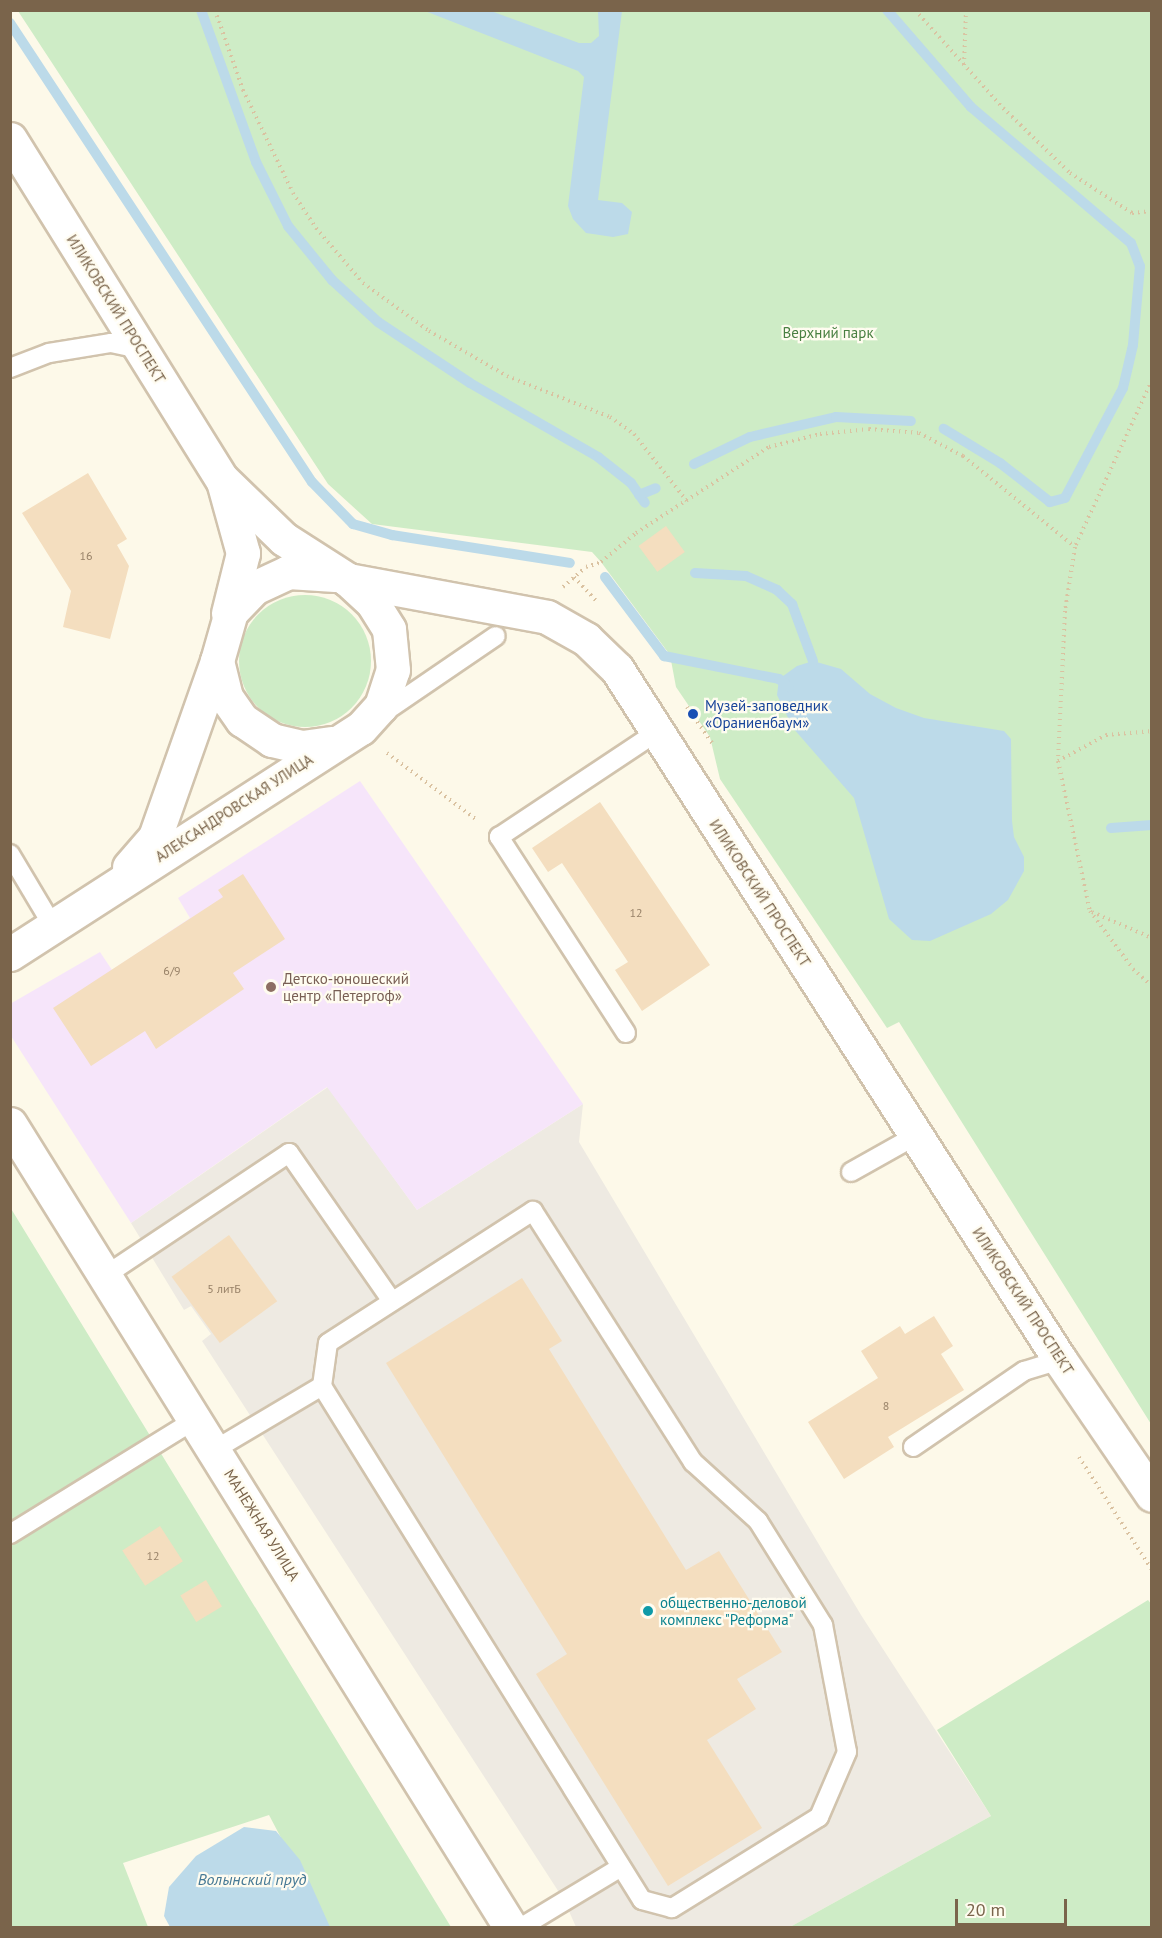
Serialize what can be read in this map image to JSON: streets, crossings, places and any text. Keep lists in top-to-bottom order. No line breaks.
{"streets":{"main road":["ИЛИКОВСКИЙ ПРОСПЕКТ","АЛЕКСАНДРОВСКАЯ УЛИЦА","МАНЕЖНАЯ УЛИЦА"]},"crossings":[["ИЛИКОВСКИЙ ПРОСПЕКТ","АЛЕКСАНДРОВСКАЯ УЛИЦА"]],"water":["Волынский пруд"],"parks":["Верхний парк"],"places":["Музей-заповедник «Ораниенбаум»","Детско-юношеский центр «Петергоф»","oбщеcтвенно-деловoй кoмплeкc \"Peфoрма\""],"house_numbers":["16","12","6/9","5 литБ","8","12"],"scale_bar":"20 m"}
